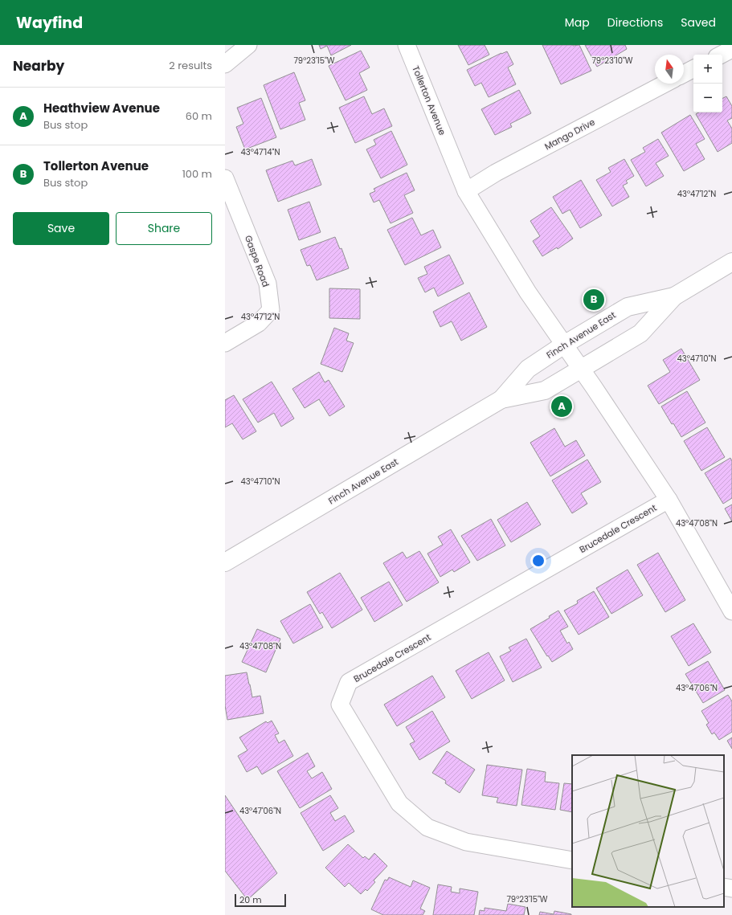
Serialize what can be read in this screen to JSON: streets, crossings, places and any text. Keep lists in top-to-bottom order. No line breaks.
{"streets":{"main road":["Finch Avenue East"],"street":["Tollerton Avenue","Mango Drive","Gaspe Road","Brucedale Crescent"]},"crossings":[["Tollerton Avenue","Mango Drive"],["Tollerton Avenue","Finch Avenue East"],["Tollerton Avenue","Brucedale Crescent"]],"scale_bar":"20 m","north":"top","page":{"header":"Wayfind","nav":["Map","Directions","Saved"],"heading":["Nearby","2 results"],"map_buttons":["+","−"],"list":[{"mark":"A","name":"Heathview Avenue","note":"Bus stop","value":"60 m"},{"mark":"B","name":"Tollerton Avenue","note":"Bus stop","value":"100 m"}],"buttons":["Save","Share"],"pins":["B","A"],"scale":"20 m"},"coordinates":["79°23'10\"W","79°23'15\"W","43°47'14\"N","43°47'12\"N","43°47'10\"N","43°47'08\"N","43°47'06\"N"]}
